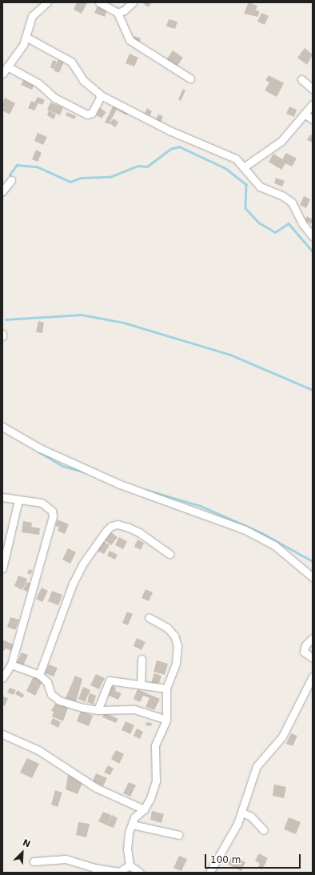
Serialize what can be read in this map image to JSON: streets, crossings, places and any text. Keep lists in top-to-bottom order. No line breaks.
{"scale_bar":"100 m","north":"top right"}
